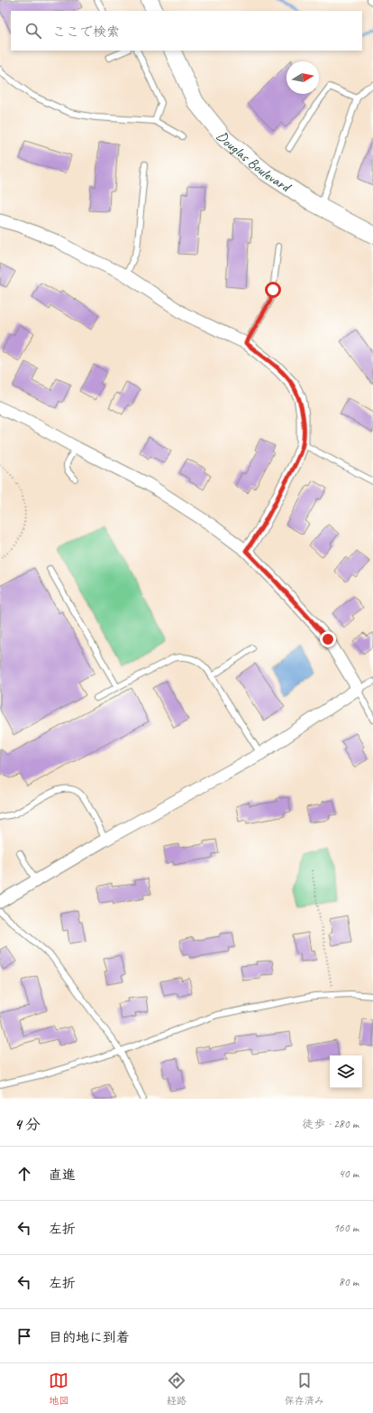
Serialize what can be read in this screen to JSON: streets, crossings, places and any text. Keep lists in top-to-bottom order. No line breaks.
{"streets":{"street":["Douglas Boulevard"]},"north":"right","page":{"search":"ここで検索","heading":["4 分","徒歩 · 280 m"],"list":[["直進","40 m"],["左折","160 m"],["左折","80 m"],"目的地に到着"],"nav":["地図","経路","保存済み"]}}
